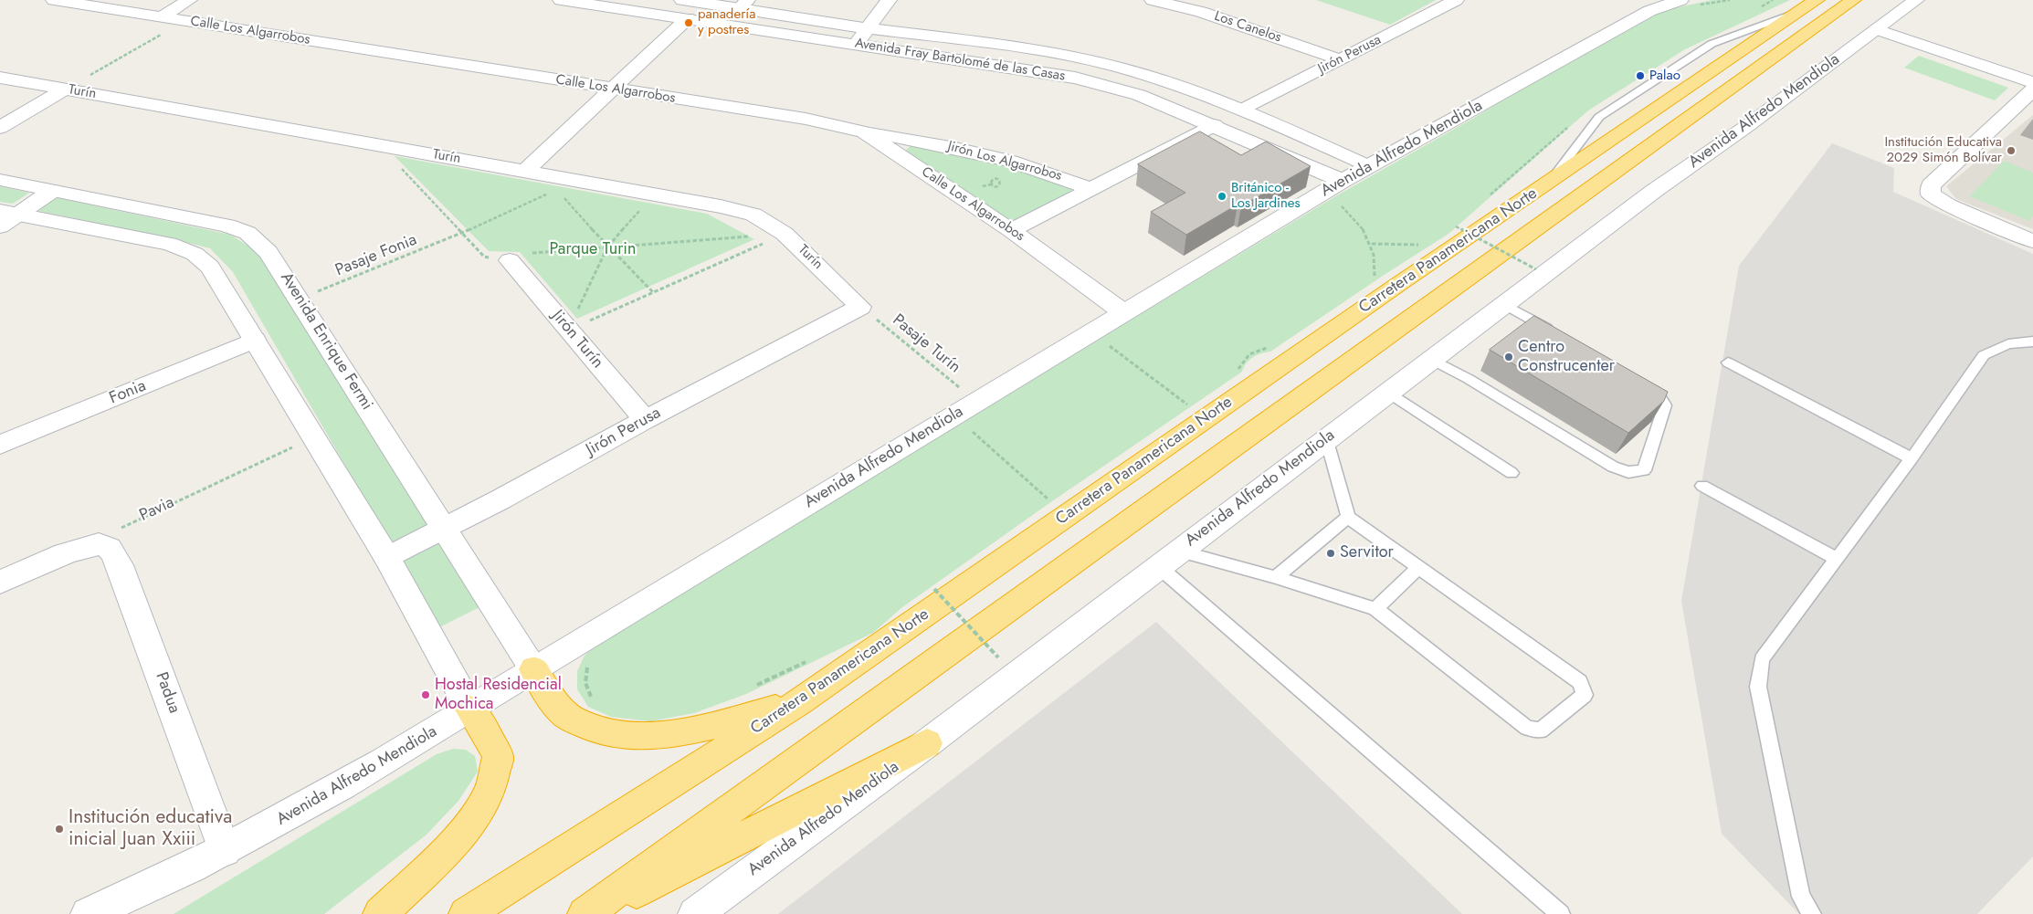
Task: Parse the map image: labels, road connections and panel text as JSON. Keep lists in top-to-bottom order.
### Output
{
  "streets": {
    "highway": ["Carretera Panamericana Norte"],
    "street": [
      "Los Canelos",
      "Calle Los Algarrobos",
      "Jirón Perusa",
      "Avenida Fray Bartolomé de las Casas",
      "Turín",
      "Avenida Alfredo Mendiola",
      "Jirón Los Algarrobos",
      "Jirón Turín",
      "Avenida Enrique Fermi",
      "Fonia",
      "Padua"
    ],
    "path": ["Pasaje Fonia", "Pasaje Turín", "Pavia"]
  },
  "crossings": [
    ["Los Canelos", "Jirón Perusa"],
    ["Calle Los Algarrobos", "Avenida Alfredo Mendiola"],
    ["Calle Los Algarrobos", "Jirón Los Algarrobos"],
    ["Jirón Perusa", "Avenida Fray Bartolomé de las Casas"],
    ["Jirón Perusa", "Turín"],
    ["Jirón Perusa", "Jirón Turín"],
    ["Jirón Perusa", "Avenida Enrique Fermi"],
    ["Jirón Perusa", "Pasaje Turín"],
    ["Avenida Fray Bartolomé de las Casas", "Avenida Alfredo Mendiola"],
    ["Turín", "Pasaje Turín"],
    ["Avenida Alfredo Mendiola", "Avenida Enrique Fermi"],
    ["Avenida Alfredo Mendiola", "Pasaje Turín"],
    ["Avenida Alfredo Mendiola", "Padua"],
    ["Pasaje Fonia", "Avenida Enrique Fermi"],
    ["Pavia", "Padua"]
  ],
  "parks": ["Parque Turin"],
  "places": [
    "panadería y postres",
    "Palao",
    "Institución Educativa 2029 Simón Bolívar",
    "Británico - Los Jardines",
    "Centro Construcenter",
    "Servitor",
    "Hostal Residencial Mochica",
    "Institución educativa inicial Juan Xxiii"
  ]
}
